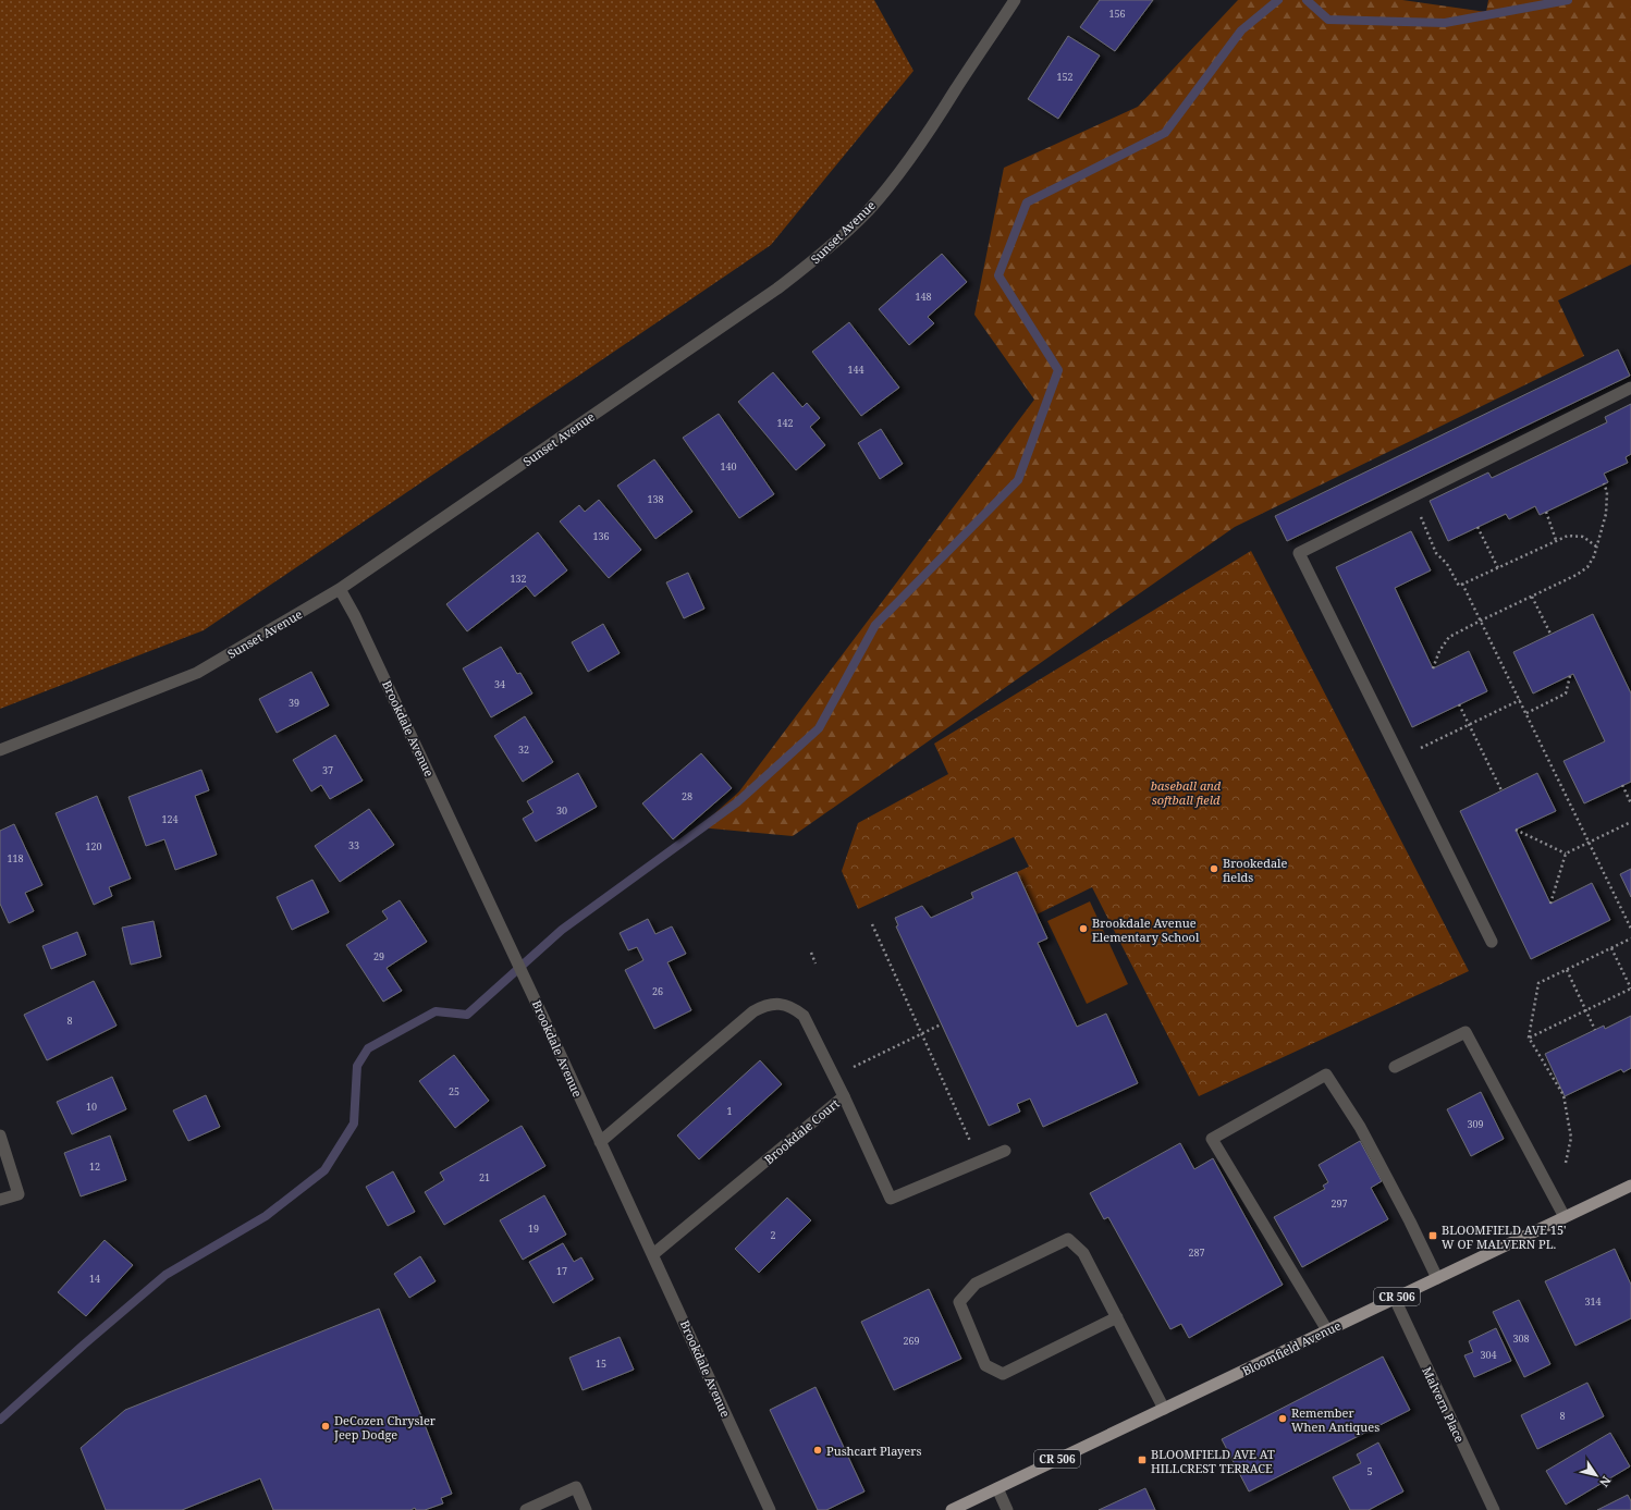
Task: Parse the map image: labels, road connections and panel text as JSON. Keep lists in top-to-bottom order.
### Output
{
  "streets": {
    "main road": ["CR 506", "Bloomfield Avenue"],
    "street": [
      "Sunset Avenue",
      "Brookdale Avenue",
      "Brookdale Court",
      "Malvern Place"
    ]
  },
  "crossings": [
    ["Sunset Avenue", "Brookdale Avenue"],
    ["Brookdale Avenue", "Brookdale Court"],
    ["Bloomfield Avenue", "Malvern Place"]
  ],
  "parks": ["baseball and softball field"],
  "places": {
    "other": [
      "Brookedale fields",
      "Brookdale Avenue Elementary School",
      "Remember When Antiques",
      "DeCozen Chrysler Jeep Dodge",
      "Pushcart Players"
    ],
    "transit": ["BLOOMFIELD AVE 15' W OF MALVERN PL.", "BLOOMFIELD AVE AT HILLCREST TERRACE"]
  },
  "house_numbers": [
    "156",
    "152",
    "148",
    "144",
    "142",
    "140",
    "138",
    "136",
    "132",
    "34",
    "39",
    "32",
    "37",
    "28",
    "30",
    "124",
    "33",
    "120",
    "118",
    "29",
    "26",
    "8",
    "25",
    "10",
    "1",
    "309",
    "12",
    "21",
    "297",
    "19",
    "2",
    "287",
    "17",
    "14",
    "314",
    "308",
    "269",
    "304",
    "15",
    "8",
    "5"
  ],
  "north": "bottom right"
}
